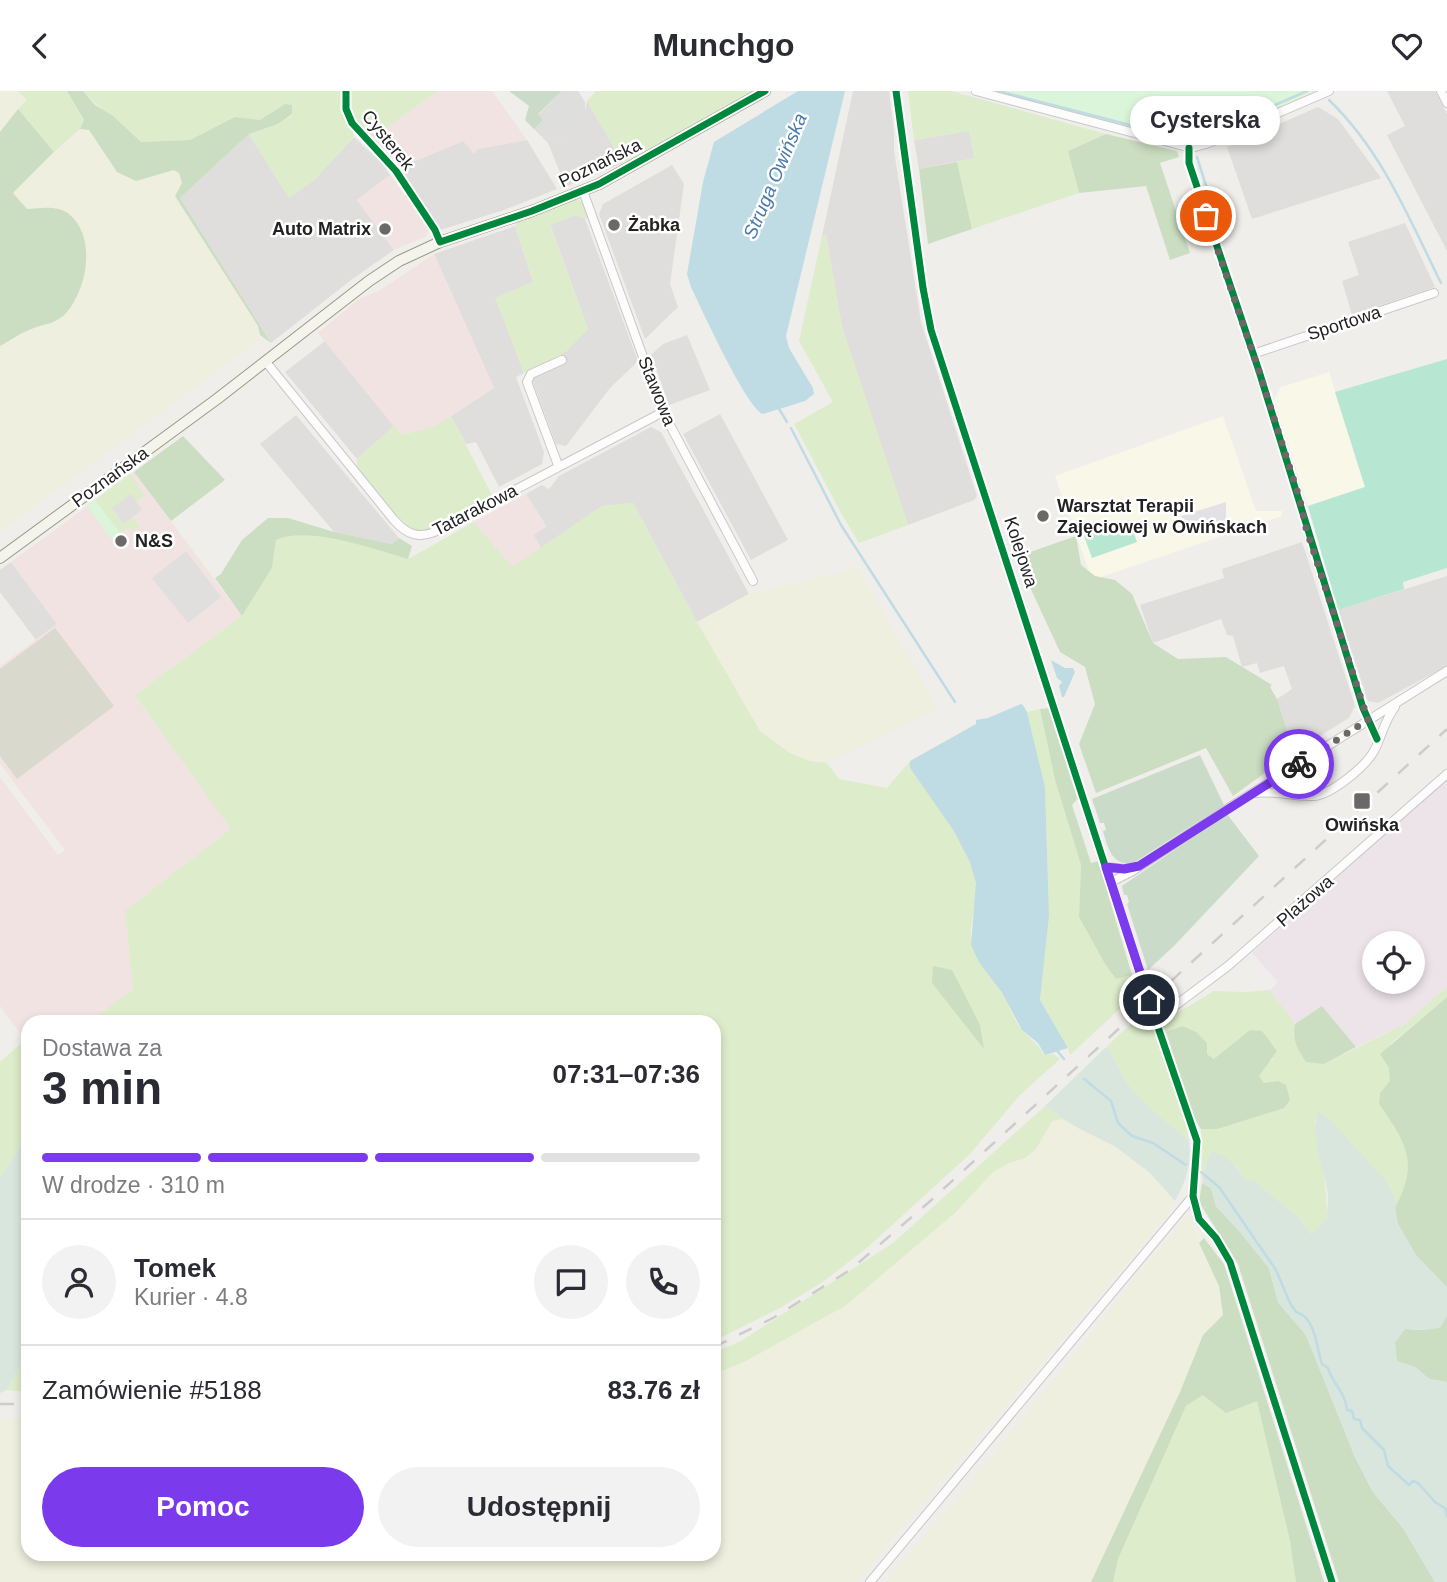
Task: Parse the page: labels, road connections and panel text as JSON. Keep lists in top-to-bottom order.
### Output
{
  "streets": {
    "main road": ["Poznańska"],
    "street": [
      "Cysterek",
      "Sportowa",
      "Stawowa",
      "Tatarakowa",
      "Kolejowa",
      "Plażowa"
    ]
  },
  "crossings": [
    ["Cysterek", "Poznańska"],
    ["Poznańska", "Stawowa"],
    ["Poznańska", "Tatarakowa"],
    ["Stawowa", "Tatarakowa"],
    ["Kolejowa", "Plażowa"]
  ],
  "water": ["Struga Owińska"],
  "places": {
    "other": [
      "Cysterska",
      "Żabka",
      "Auto Matrix",
      "Warsztat Terapii Zajęciowej w Owińskach",
      "N&S"
    ],
    "transit": ["Owińska"]
  },
  "page": {
    "header": "Munchgo",
    "bubble": "Cysterska",
    "heading": ["3 min", "Dostawa za", "07:31–07:36"],
    "panel": [
      "Tomek",
      "Kurier · 4.8",
      "Zamówienie #5188",
      "83.76 zł"
    ],
    "bar": "W drodze · 310 m",
    "buttons": ["Pomoc", "Udostępnij"]
  }
}
